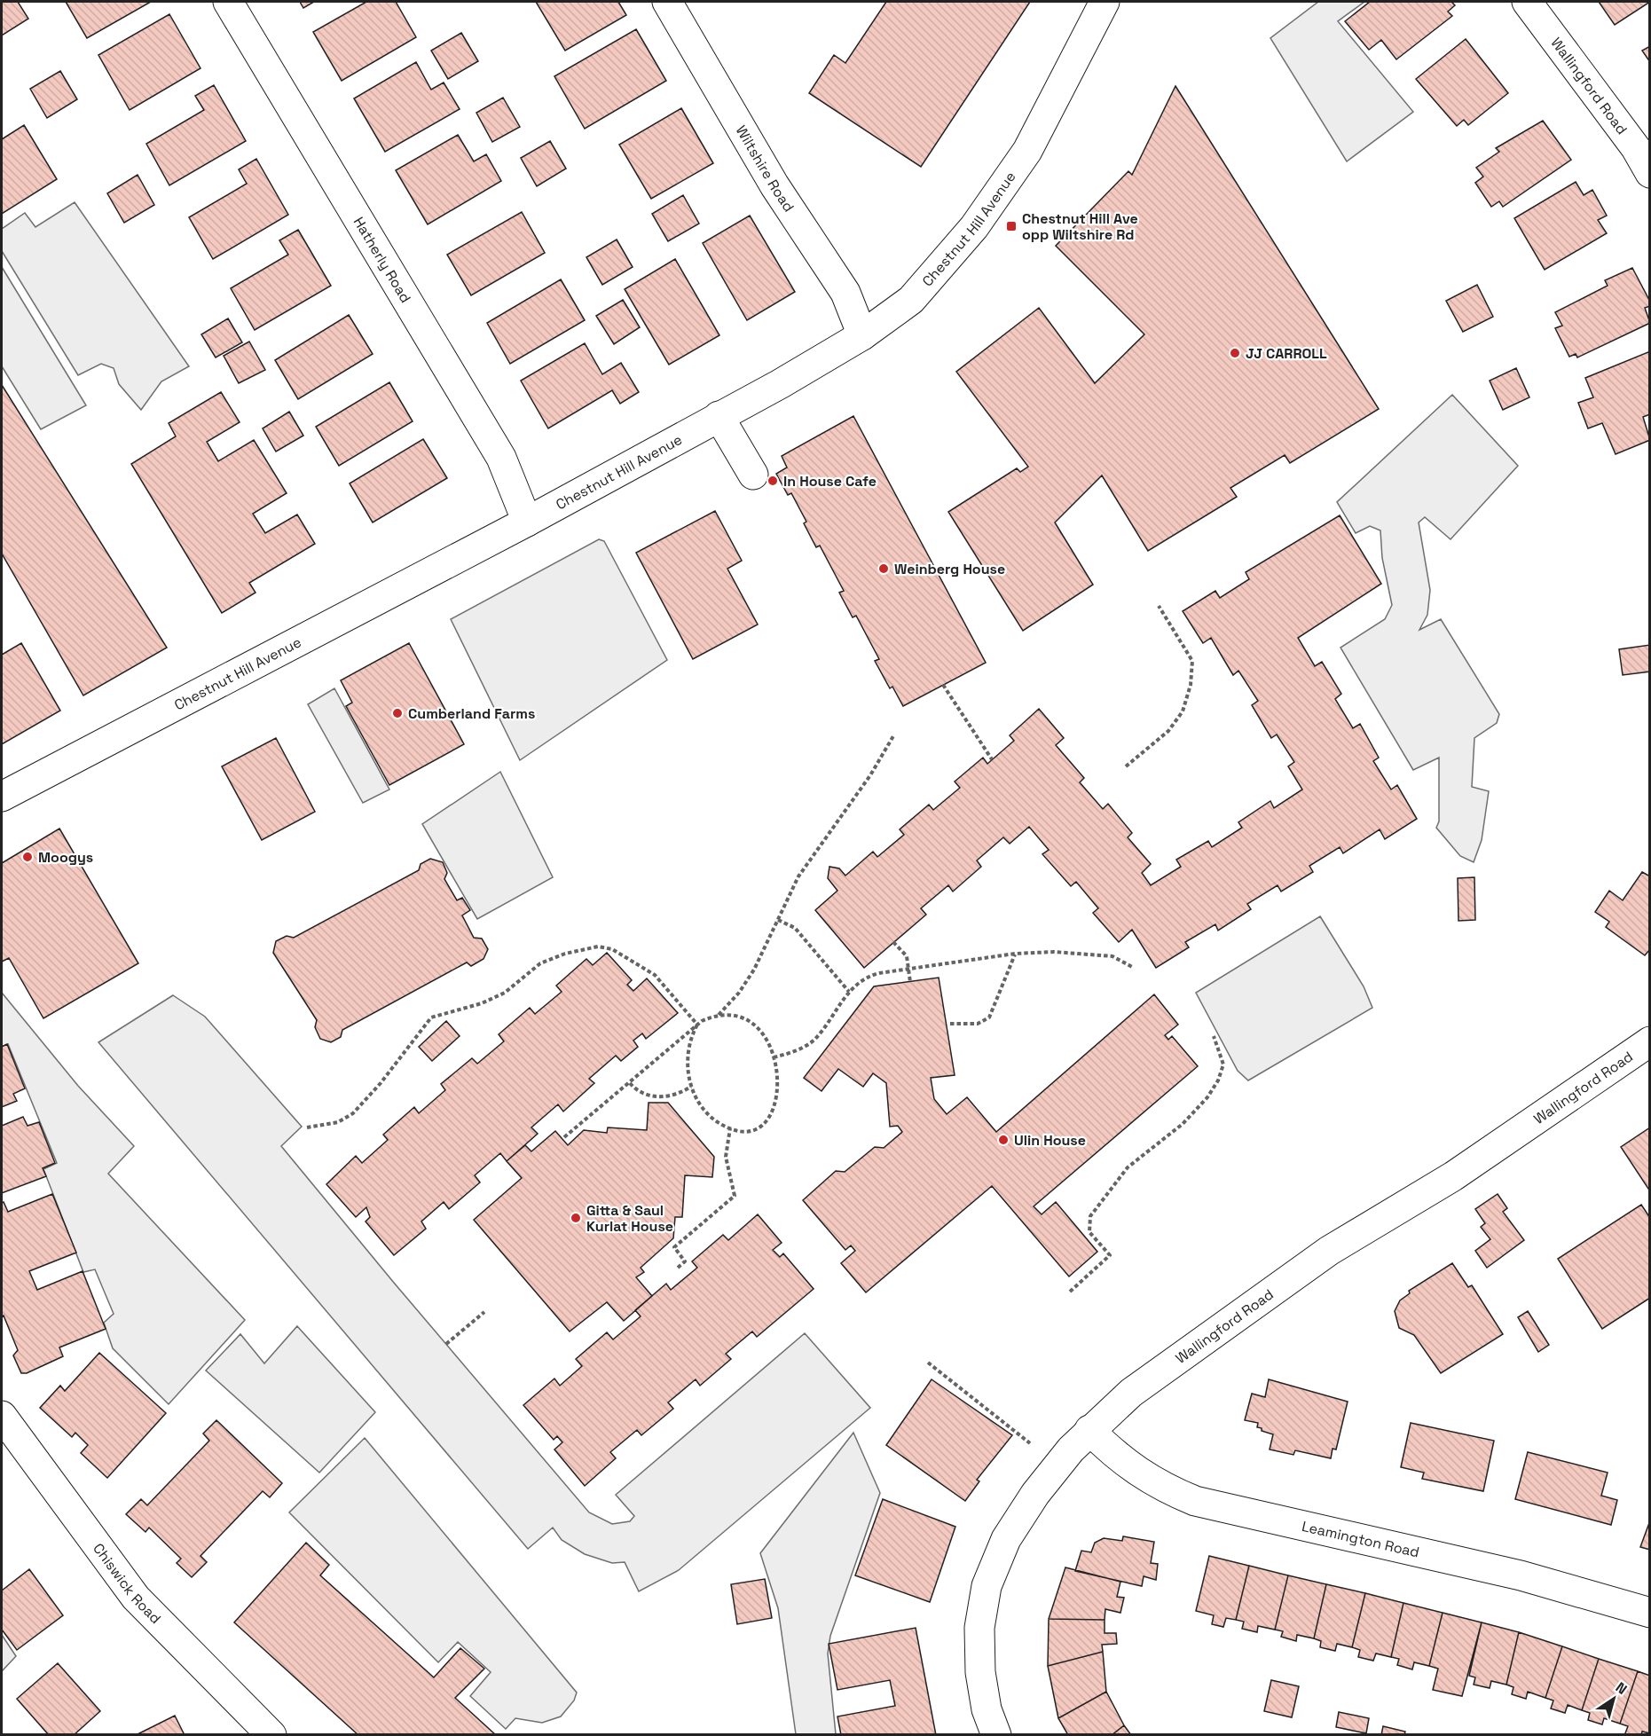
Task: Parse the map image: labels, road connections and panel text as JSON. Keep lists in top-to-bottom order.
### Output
{
  "streets": {
    "street": [
      "Wallingford Road",
      "Wiltshire Road",
      "Chestnut Hill Avenue",
      "Hatherly Road",
      "Leamington Road",
      "Chiswick Road"
    ]
  },
  "crossings": [
    ["Wallingford Road", "Leamington Road"],
    ["Wiltshire Road", "Chestnut Hill Avenue"],
    ["Chestnut Hill Avenue", "Hatherly Road"]
  ],
  "places": {
    "transit": ["Chestnut Hill Ave opp Wiltshire Rd"],
    "other": [
      "JJ CARROLL",
      "In House Cafe",
      "Weinberg House",
      "Cumberland Farms",
      "Moogys",
      "Ulin House",
      "Gitta & Saul Kurlat House"
    ]
  },
  "north": "top right"
}
